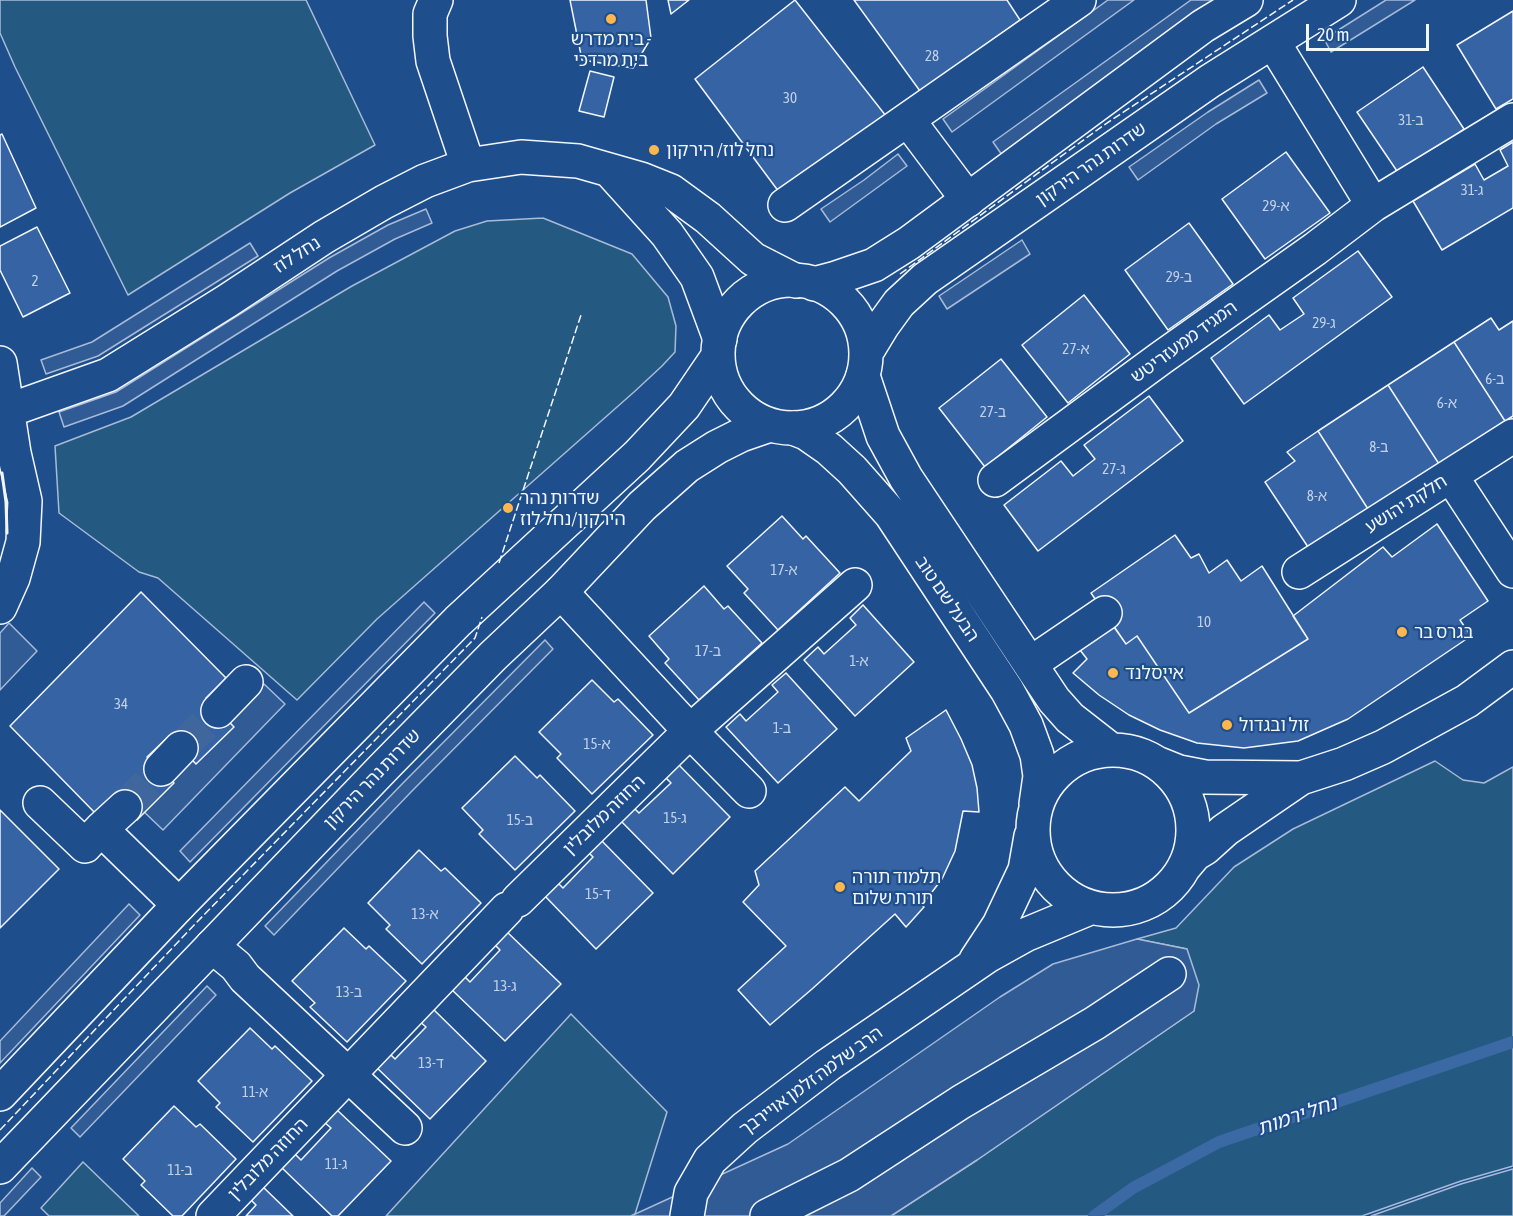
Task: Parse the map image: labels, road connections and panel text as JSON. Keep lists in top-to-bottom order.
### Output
{
  "streets": {
    "street": [
      "שדרות נהר הירקון",
      "נחל לוז",
      "המגיד ממעזריטש",
      "חלקת יהושע",
      "הבעל שם טוב",
      "החוזה מלובלין",
      "הרב שלמה זלמן אויירבך"
    ]
  },
  "crossings": [
    ["שדרות נהר הירקון", "נחל לוז"],
    ["שדרות נהר הירקון", "הבעל שם טוב"],
    ["נחל לוז", "הבעל שם טוב"],
    ["הבעל שם טוב", "הרב שלמה זלמן אויירבך"]
  ],
  "water": ["נחל ירמות"],
  "places": [
    "בית מדרש - בית מרדכי",
    "נחל לוז/ הירקון",
    "שדרות נהר הירקון/נחל לוז",
    "בגרס בר",
    "אייסלנד",
    "זול ובגדול",
    "תלמוד תורה תורת שלום"
  ],
  "house_numbers": [
    "28",
    "30",
    "31-ב",
    "31-ג",
    "29-א",
    "29-ב",
    "2",
    "29-ג",
    "27-א",
    "6-ב",
    "6-א",
    "27-ב",
    "8-ב",
    "27-ג",
    "8-א",
    "17-א",
    "10",
    "17-ב",
    "1-א",
    "34",
    "1-ב",
    "15-א",
    "15-ג",
    "15-ב",
    "15-ד",
    "13-א",
    "13-ג",
    "13-ב",
    "13-ד",
    "11-א",
    "11-ג",
    "11-ב"
  ],
  "scale_bar": "20 m"
}
